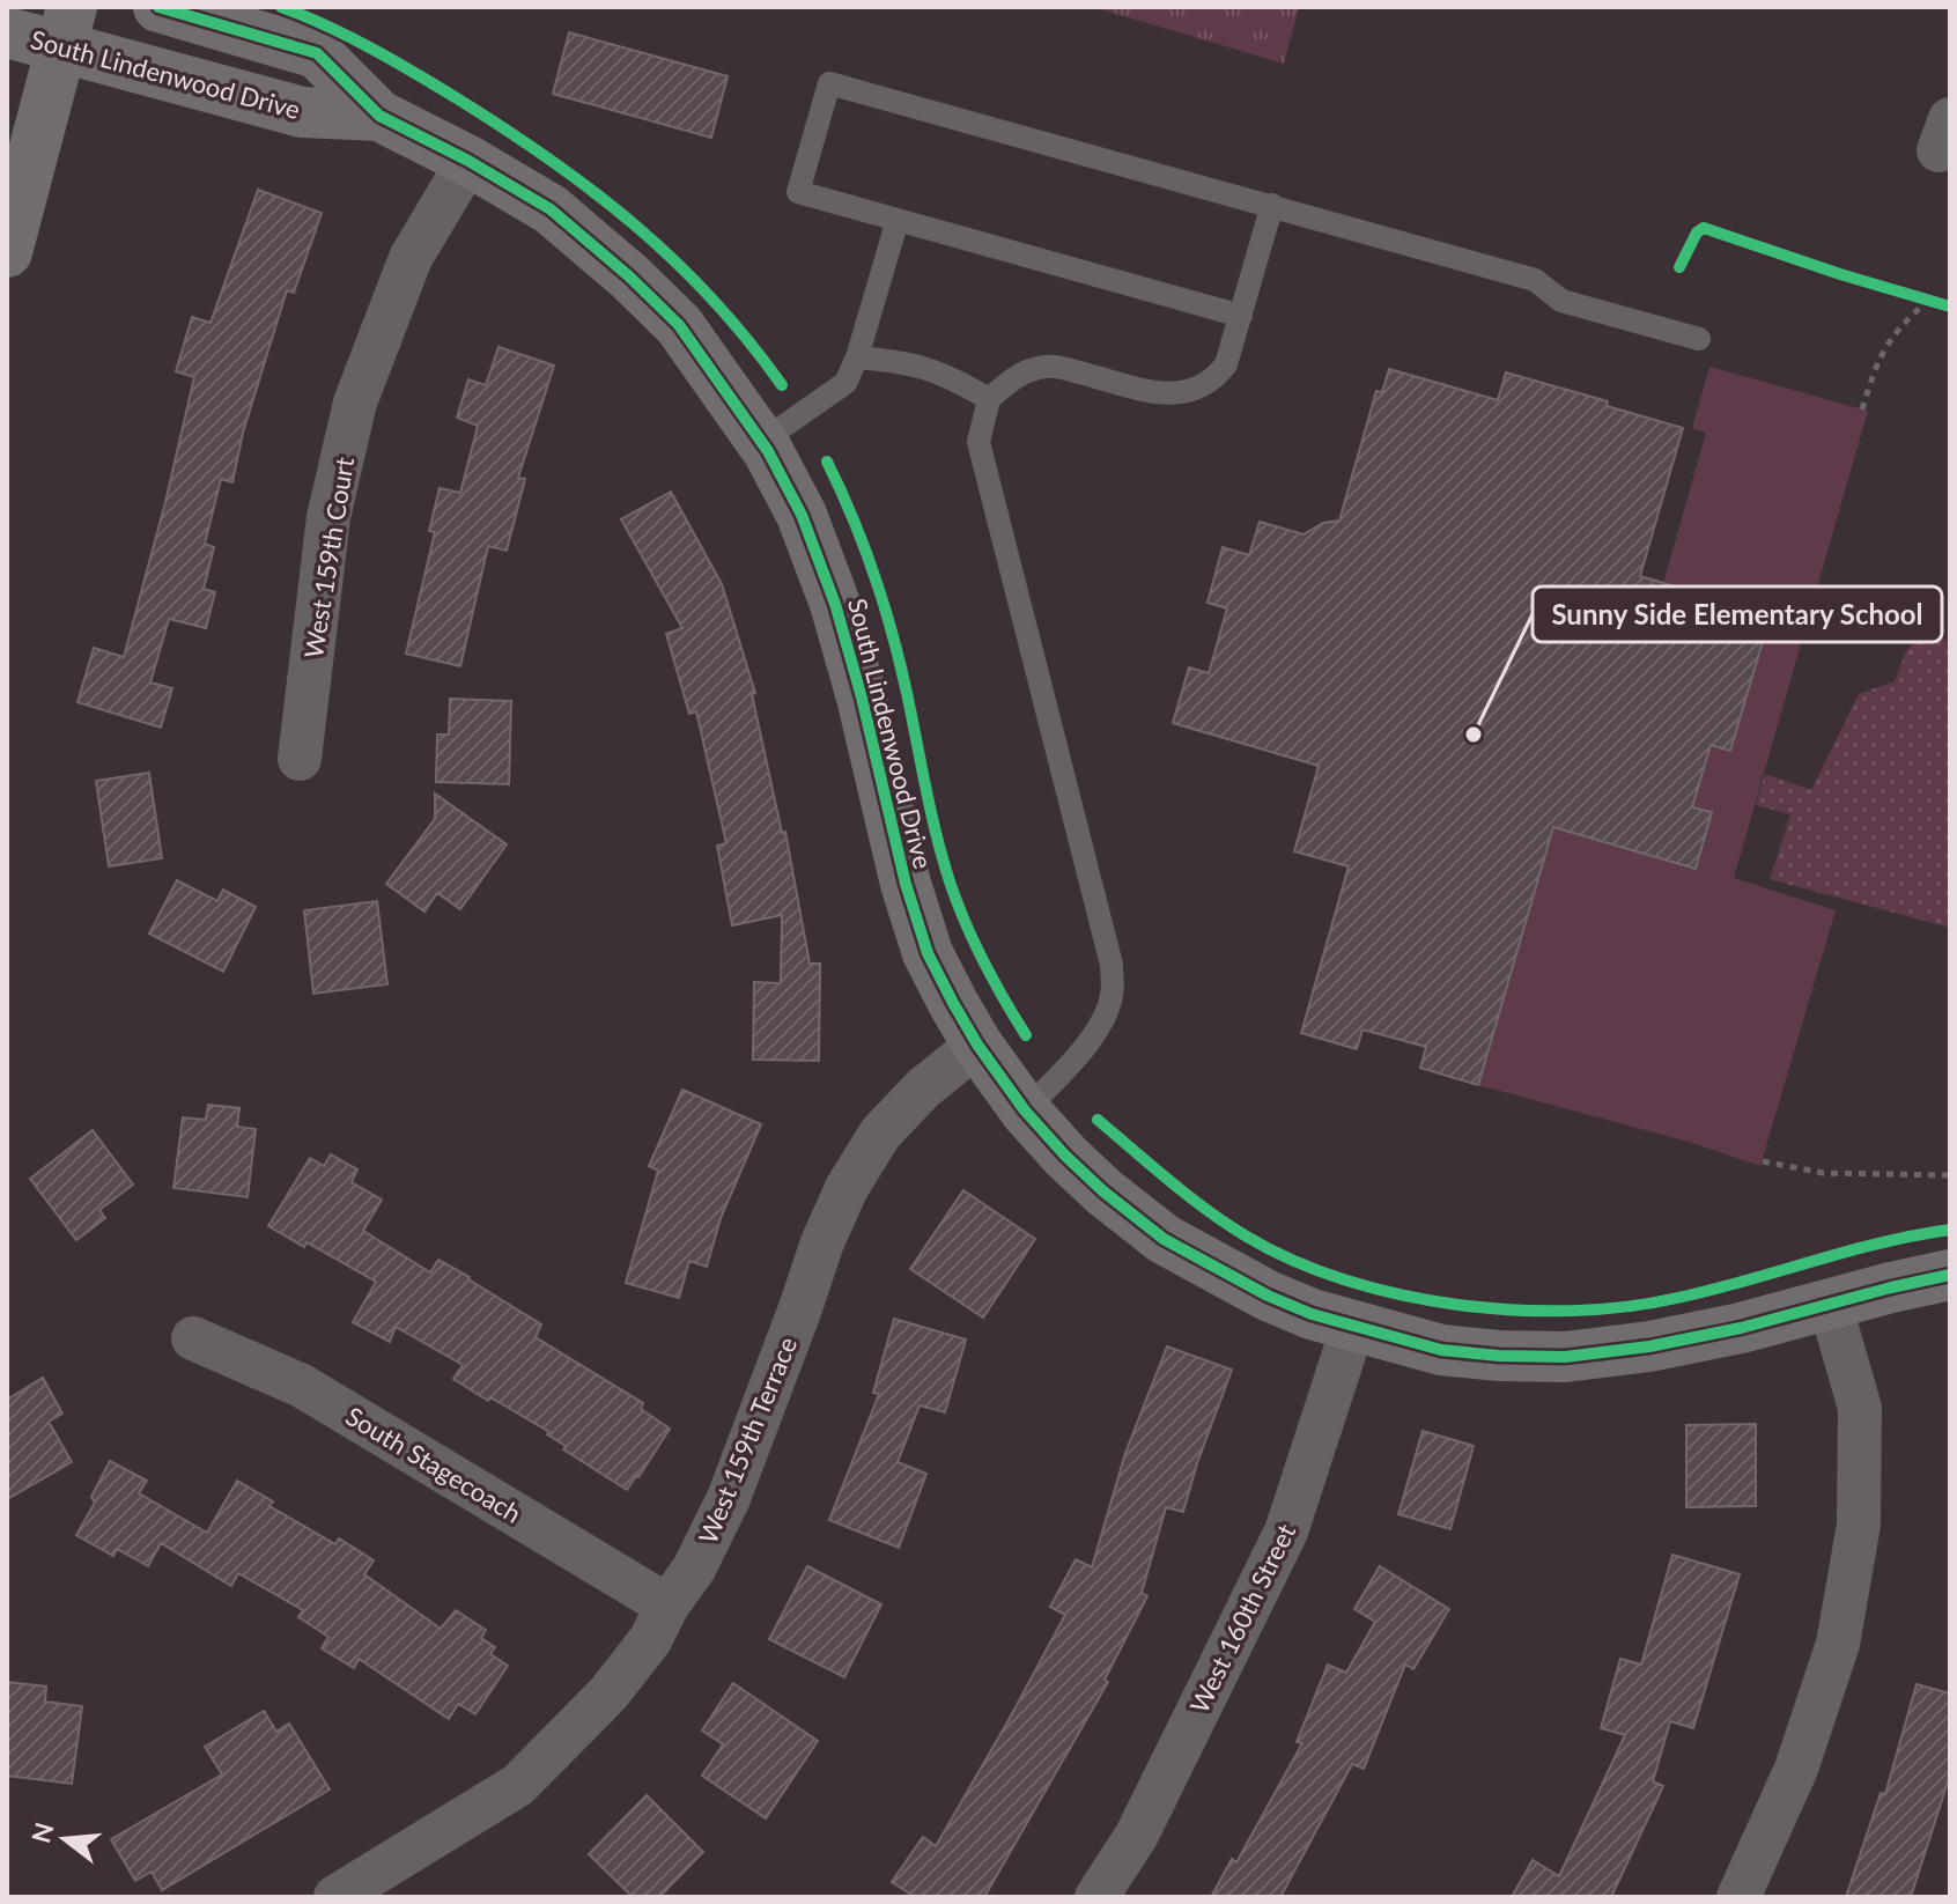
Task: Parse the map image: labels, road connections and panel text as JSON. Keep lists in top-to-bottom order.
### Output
{
  "streets": {
    "street": [
      "South Lindenwood Drive",
      "West 159th Court",
      "West 159th Terrace",
      "South Stagecoach",
      "West 160th Street"
    ]
  },
  "crossings": [
    ["South Lindenwood Drive", "West 159th Court"],
    ["South Lindenwood Drive", "West 159th Terrace"],
    ["South Lindenwood Drive", "West 160th Street"],
    ["West 159th Terrace", "South Stagecoach"]
  ],
  "places": ["Sunny Side Elementary School"],
  "north": "left"
}
